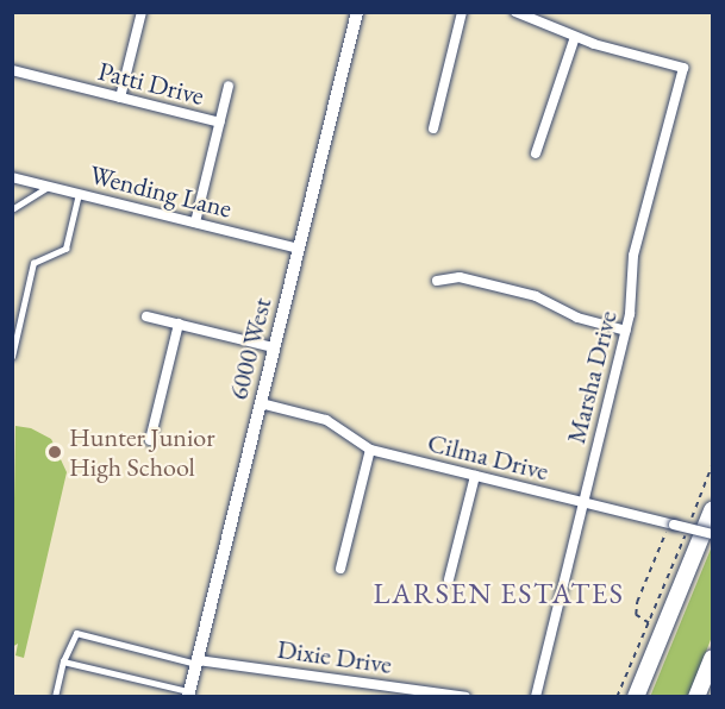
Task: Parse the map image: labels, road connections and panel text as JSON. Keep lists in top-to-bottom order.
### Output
{
  "streets": {
    "street": [
      "Patti Drive",
      "Wending Lane",
      "6000 West",
      "Marsha Drive",
      "Cilma Drive",
      "Dixie Drive"
    ]
  },
  "crossings": [
    ["Patti Drive", "Wending Lane"],
    ["Wending Lane", "6000 West"],
    ["6000 West", "Cilma Drive"],
    ["6000 West", "Dixie Drive"],
    ["Marsha Drive", "Cilma Drive"]
  ],
  "districts": ["LARSEN ESTATES"],
  "places": ["Hunter Junior High School"]
}
